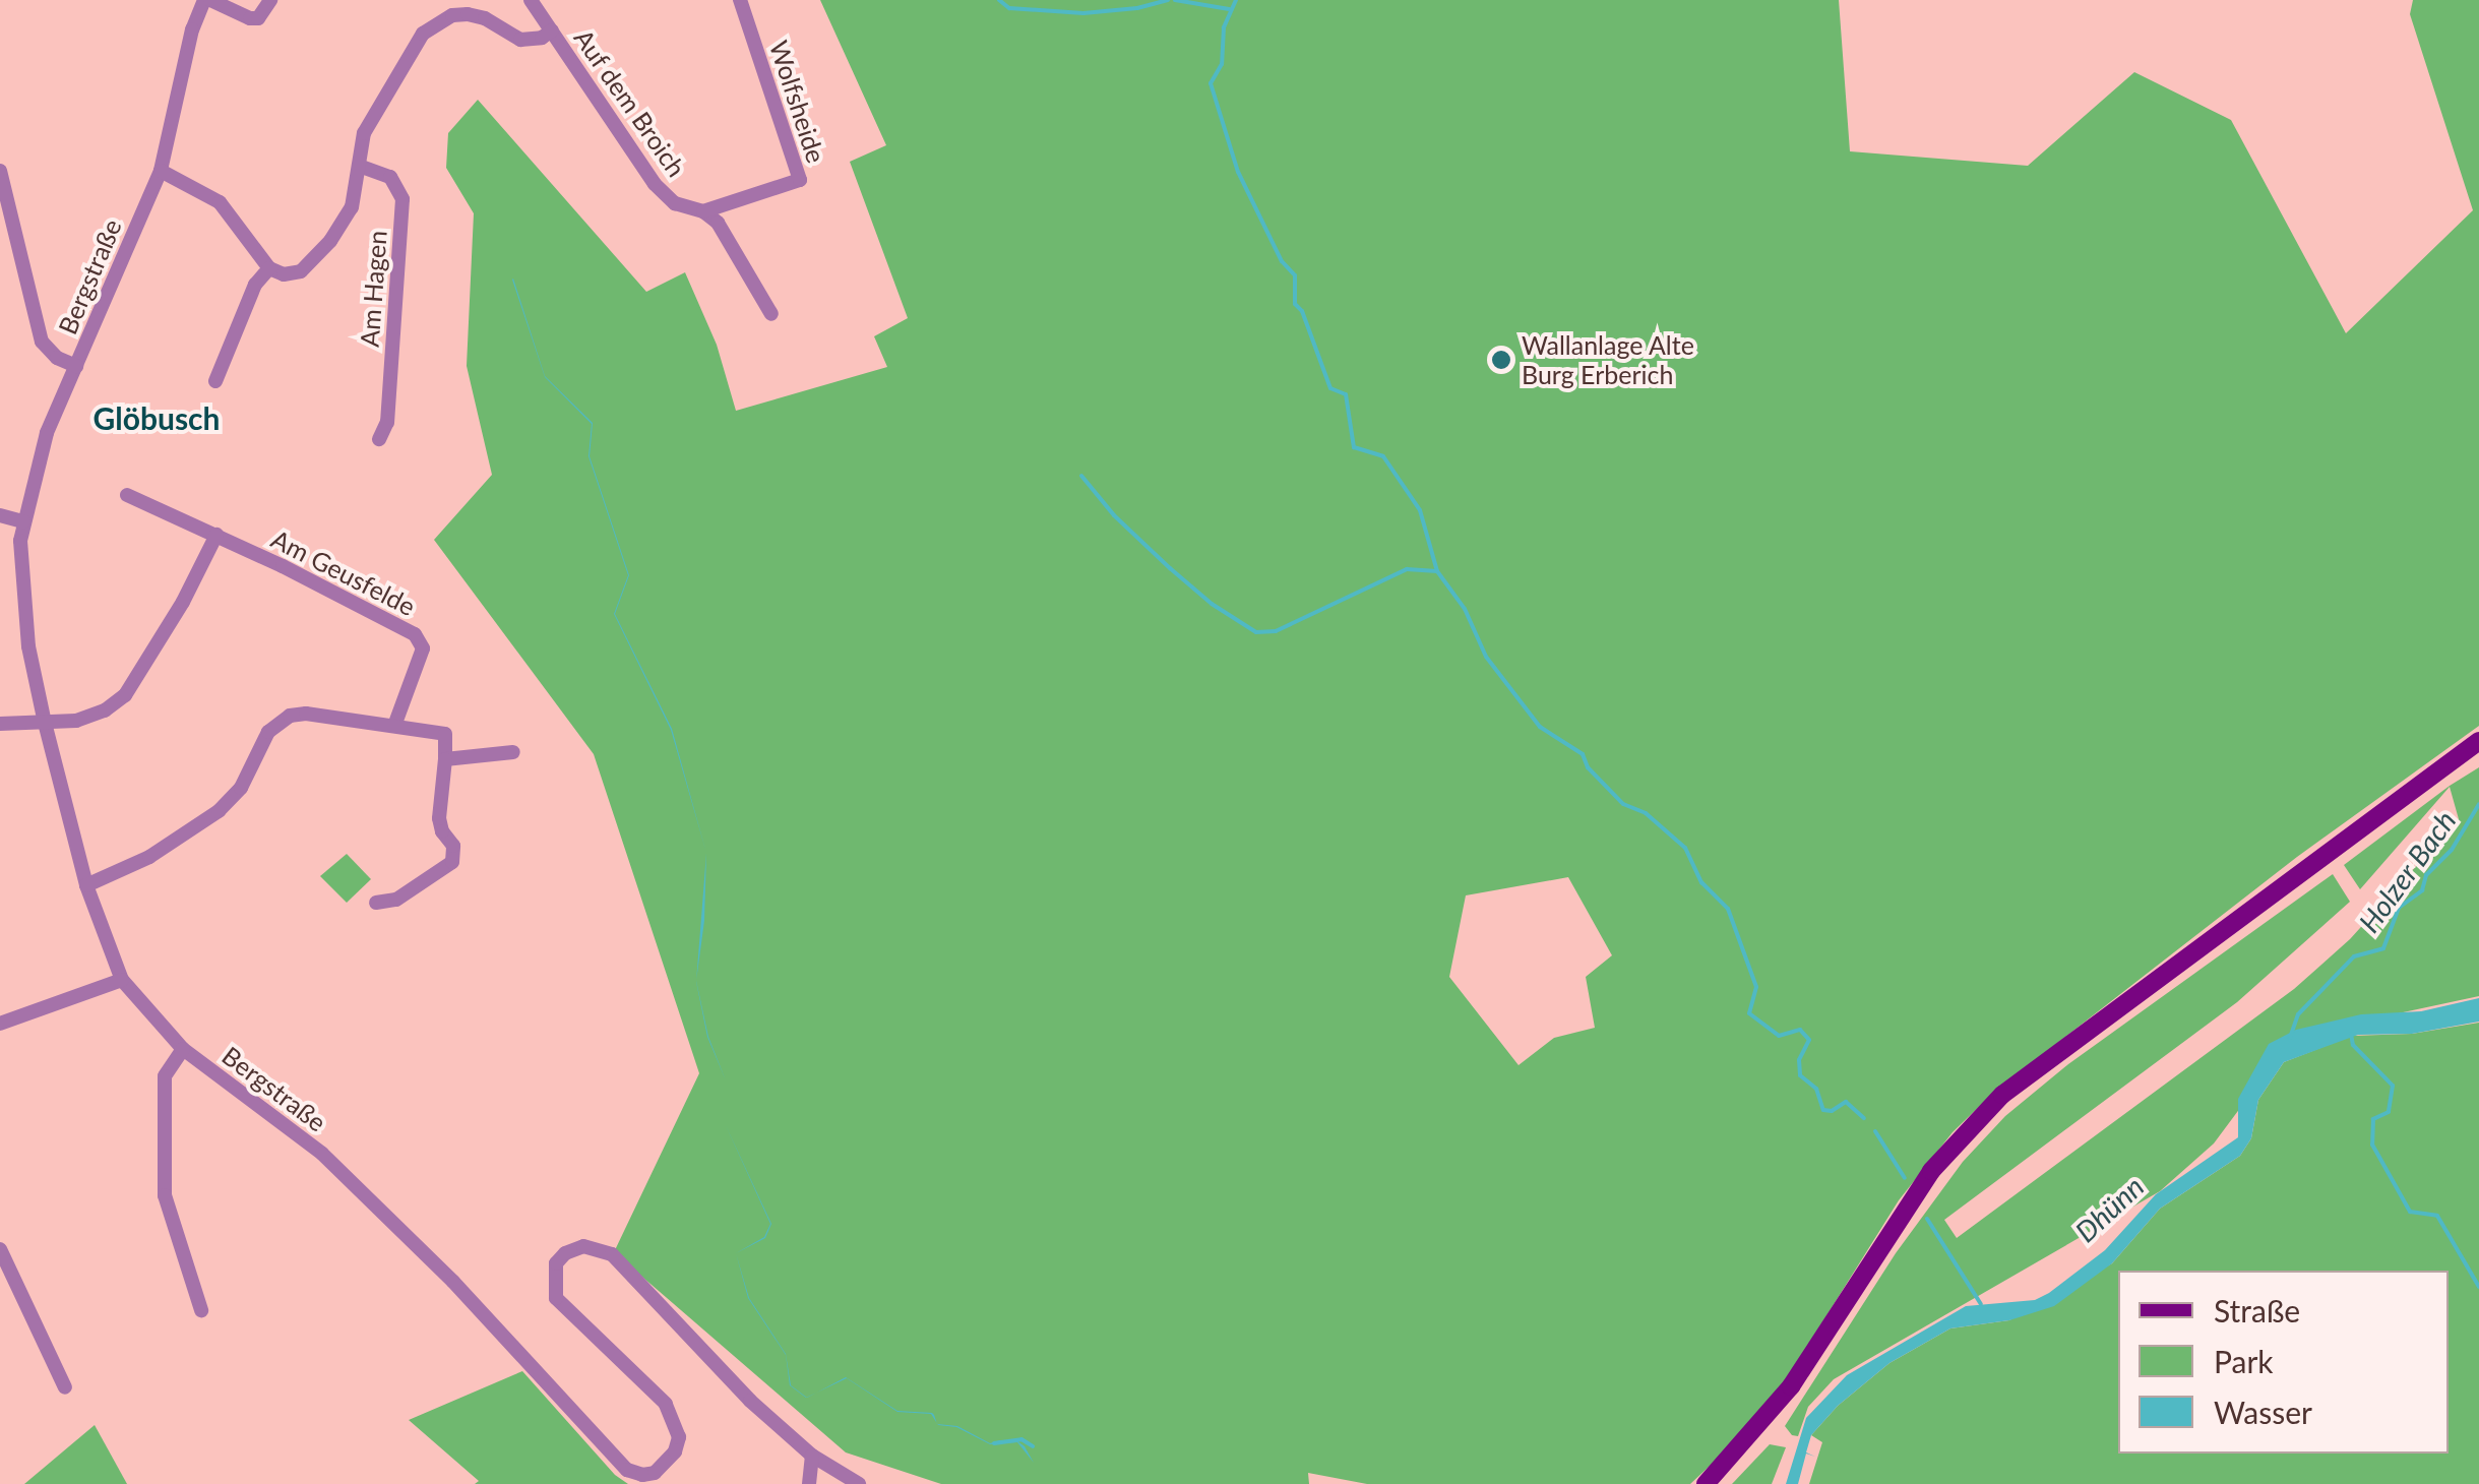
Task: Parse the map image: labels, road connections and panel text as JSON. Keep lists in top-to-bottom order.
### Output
{
  "streets": {
    "street": [
      "Wolfsheide",
      "Auf dem Broich",
      "Bergstraße",
      "Am Hagen",
      "Am Geusfelde"
    ]
  },
  "crossings": [
    ["Wolfsheide", "Auf dem Broich"]
  ],
  "districts": ["Glöbusch"],
  "water": ["Holzer Bach", "Dhünn"],
  "places": ["Wallanlage Alte Burg Erberich"],
  "legend": ["Straße", "Park", "Wasser"]
}
